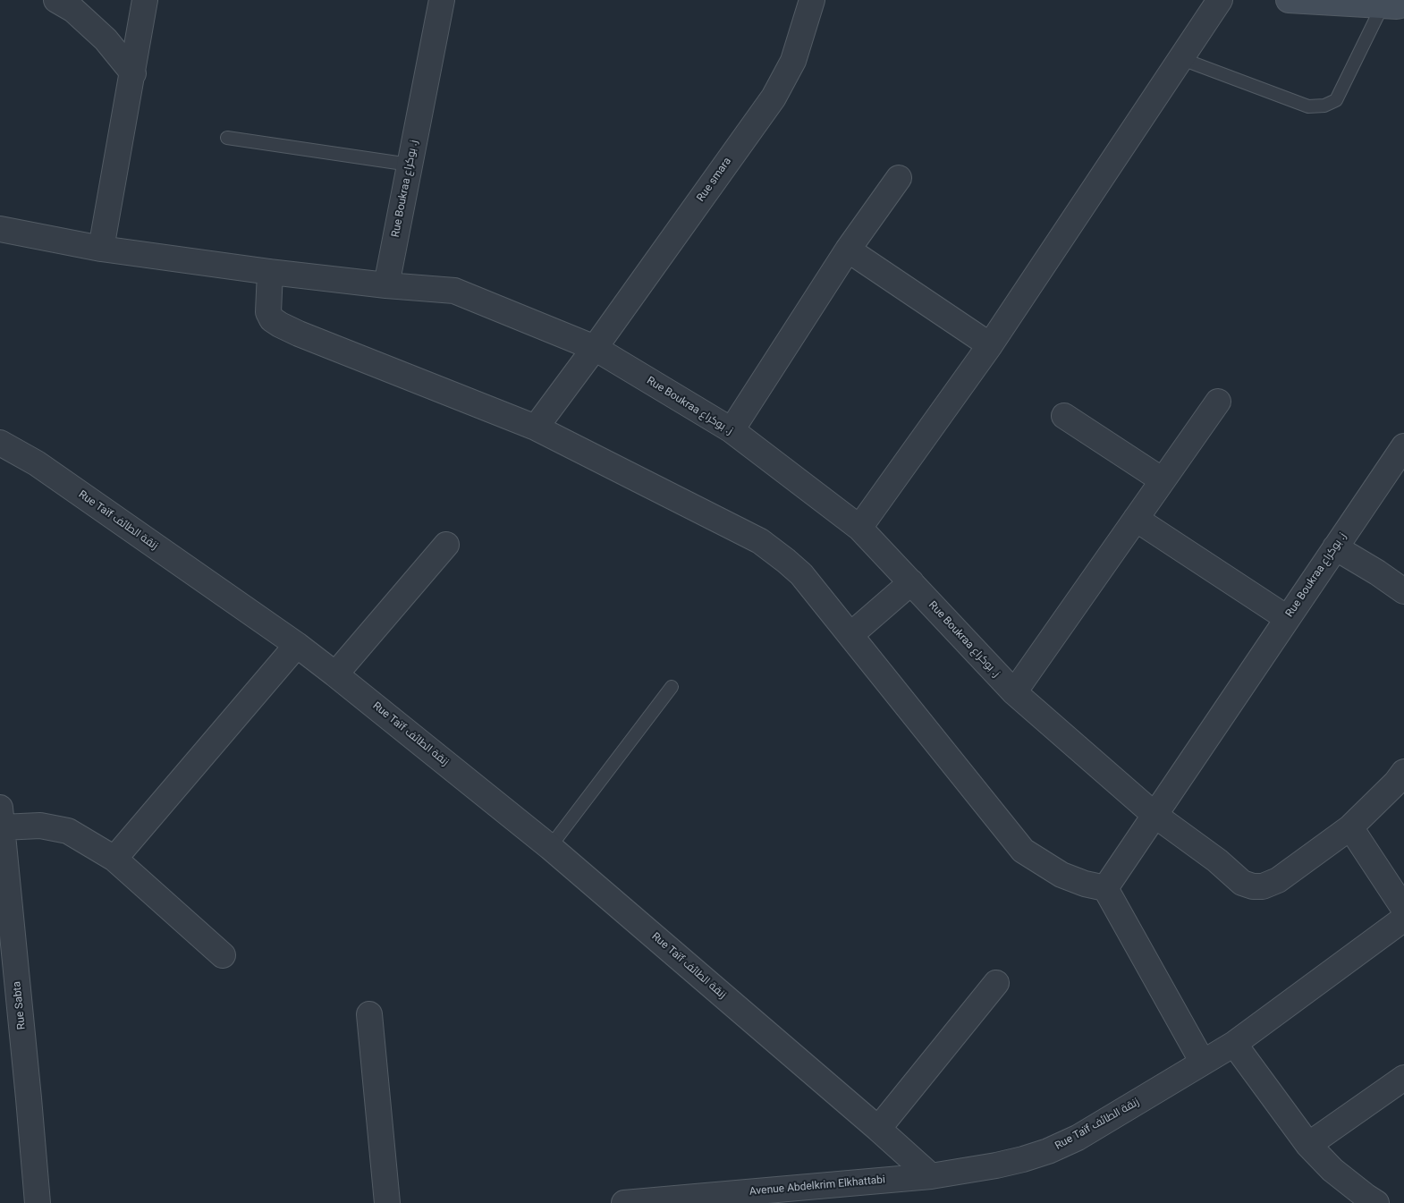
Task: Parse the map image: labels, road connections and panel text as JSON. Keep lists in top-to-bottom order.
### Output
{
  "streets": {
    "street": [
      "Rue smara",
      "Rue Boukraa ز. بوكراع",
      "Rue Taïf زنقة الطائف",
      "Rue Sabta",
      "Avenue Abdelkrim Elkhattabi"
    ]
  },
  "crossings": [
    ["Rue smara", "Rue Boukraa ز. بوكراع"],
    ["Rue Taïf زنقة الطائف", "Avenue Abdelkrim Elkhattabi"]
  ]
}
